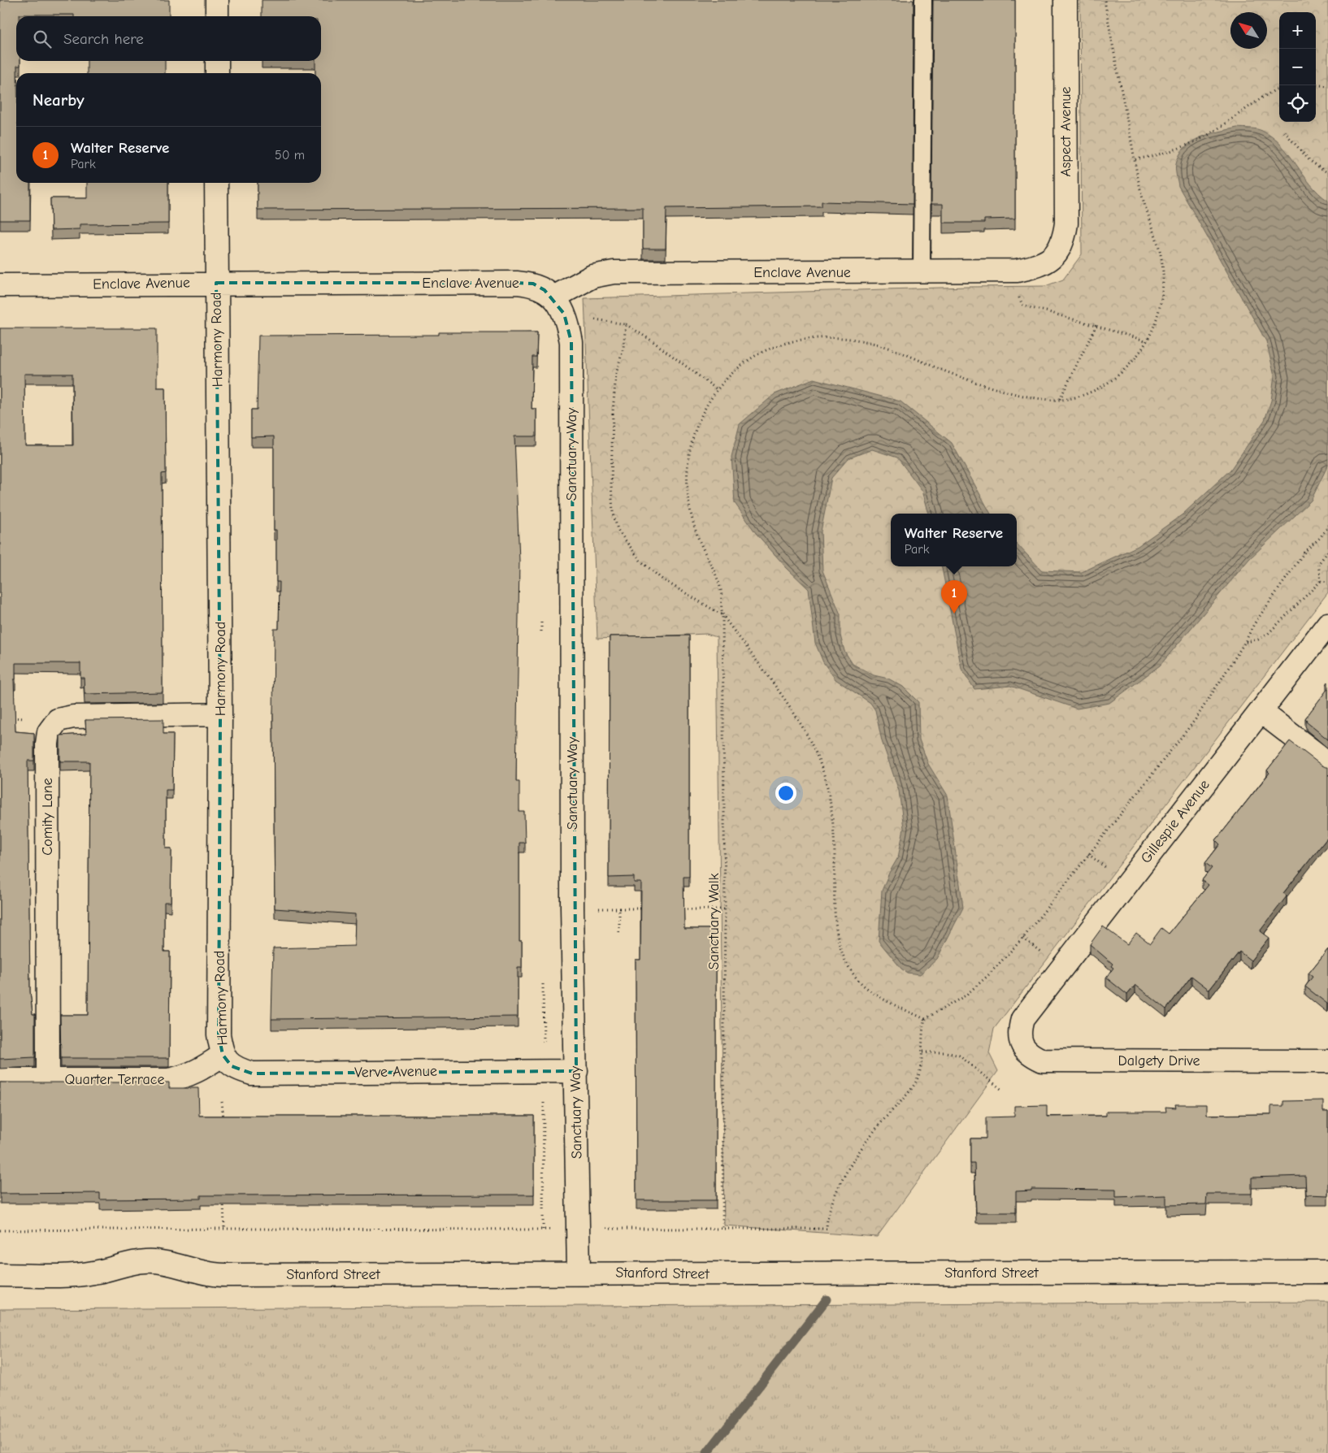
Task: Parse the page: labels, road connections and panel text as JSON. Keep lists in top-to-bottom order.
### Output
{
  "streets": {
    "street": [
      "Aspect Avenue",
      "Enclave Avenue",
      "Harmony Road",
      "Sanctuary Way",
      "Comity Lane",
      "Gillespie Avenue",
      "Dalgety Drive",
      "Verve Avenue",
      "Quarter Terrace",
      "Stanford Street"
    ],
    "path": ["Sanctuary Walk"]
  },
  "crossings": [
    ["Aspect Avenue", "Enclave Avenue"],
    ["Enclave Avenue", "Harmony Road"],
    ["Enclave Avenue", "Sanctuary Way"],
    ["Harmony Road", "Comity Lane"],
    ["Harmony Road", "Verve Avenue"],
    ["Harmony Road", "Quarter Terrace"],
    ["Sanctuary Way", "Verve Avenue"],
    ["Sanctuary Way", "Stanford Street"],
    ["Comity Lane", "Quarter Terrace"],
    ["Gillespie Avenue", "Dalgety Drive"],
    ["Verve Avenue", "Quarter Terrace"]
  ],
  "north": "top left",
  "page": {
    "map_buttons": ["+", "−"],
    "search": "Search here",
    "heading": "Nearby",
    "list": [
      {
        "mark": "1",
        "name": "Walter Reserve",
        "note": "Park",
        "value": "50 m"
      }
    ],
    "popup": ["Walter Reserve", "Park"],
    "pins": "1"
  }
}
